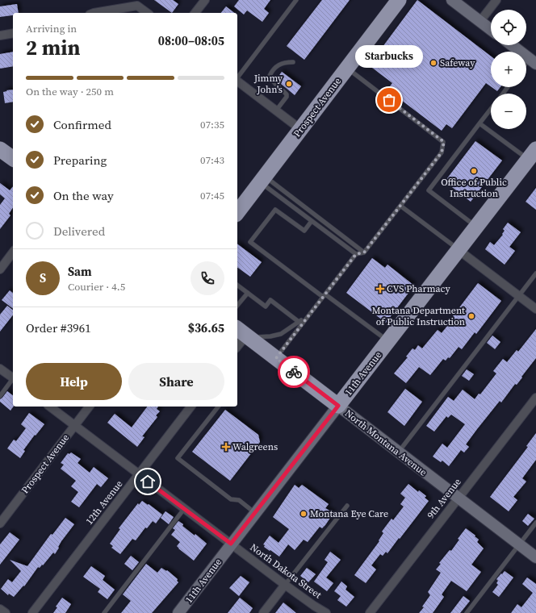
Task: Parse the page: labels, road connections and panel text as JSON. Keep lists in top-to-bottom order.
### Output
{
  "streets": {
    "highway": ["Prospect Avenue", "11th Avenue", "North Montana Avenue"],
    "street": ["9th Avenue", "12th Avenue", "North Dakota Street"]
  },
  "crossings": [
    ["Prospect Avenue", "North Dakota Street"],
    ["11th Avenue", "North Montana Avenue"],
    ["11th Avenue", "North Dakota Street"],
    ["North Montana Avenue", "9th Avenue"],
    ["12th Avenue", "North Dakota Street"]
  ],
  "places": {
    "other": [
      "Safeway",
      "Jimmy John's",
      "Starbucks",
      "Office of Public Instruction",
      "Montana Department of Public Instruction",
      "Montana Eye Care"
    ],
    "health": ["CVS Pharmacy", "Walgreens"]
  },
  "page": {
    "map_buttons": ["+", "−"],
    "heading": ["2 min", "Arriving in", "08:00–08:05"],
    "panel": [
      "Sam",
      "Courier · 4.5",
      "Order #3961",
      "$36.65"
    ],
    "bubble": "Starbucks",
    "bar": "On the way · 250 m",
    "list": [
      ["Confirmed", "07:35"],
      ["Preparing", "07:43"],
      ["On the way", "07:45"],
      "Delivered"
    ],
    "round": "S",
    "buttons": ["Help", "Share"]
  }
}
